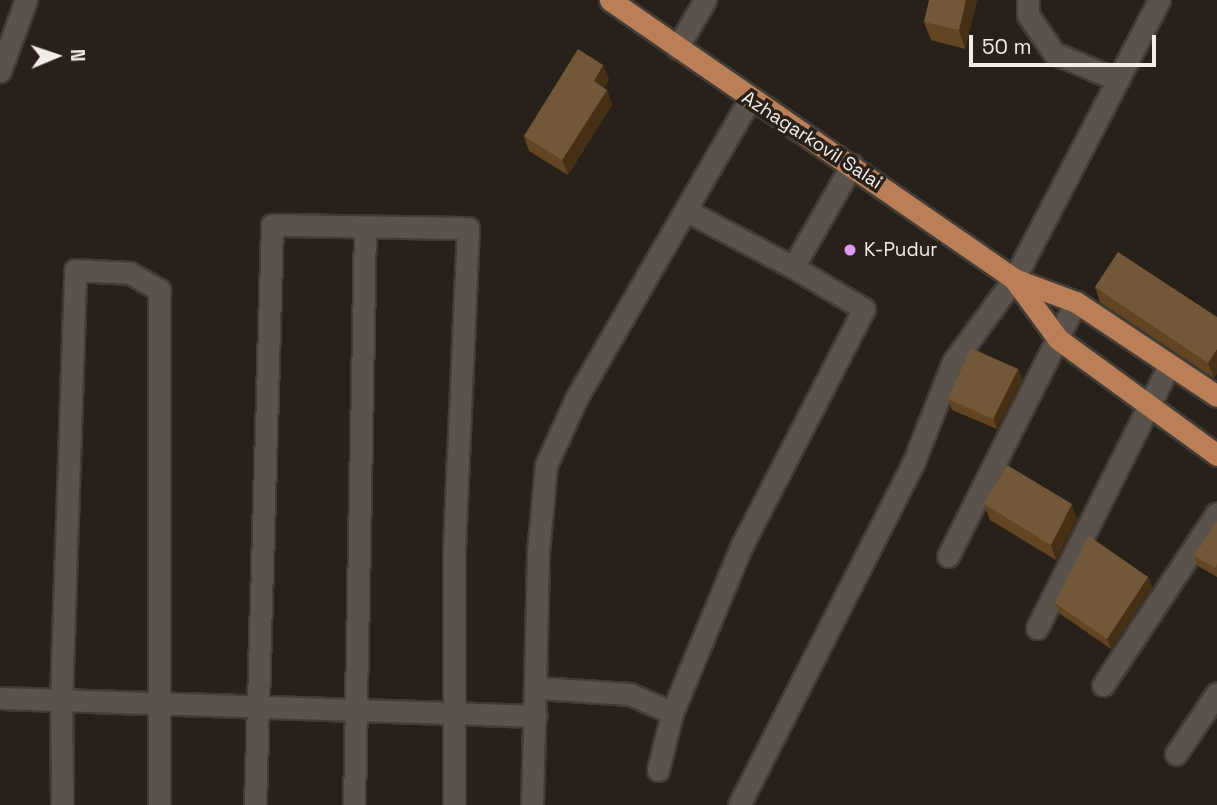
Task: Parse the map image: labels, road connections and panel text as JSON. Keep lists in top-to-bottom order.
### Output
{
  "streets": {
    "main road": ["Azhagarkovil Salai"]
  },
  "places": ["K-Pudur"],
  "scale_bar": "50 m",
  "north": "right"
}
